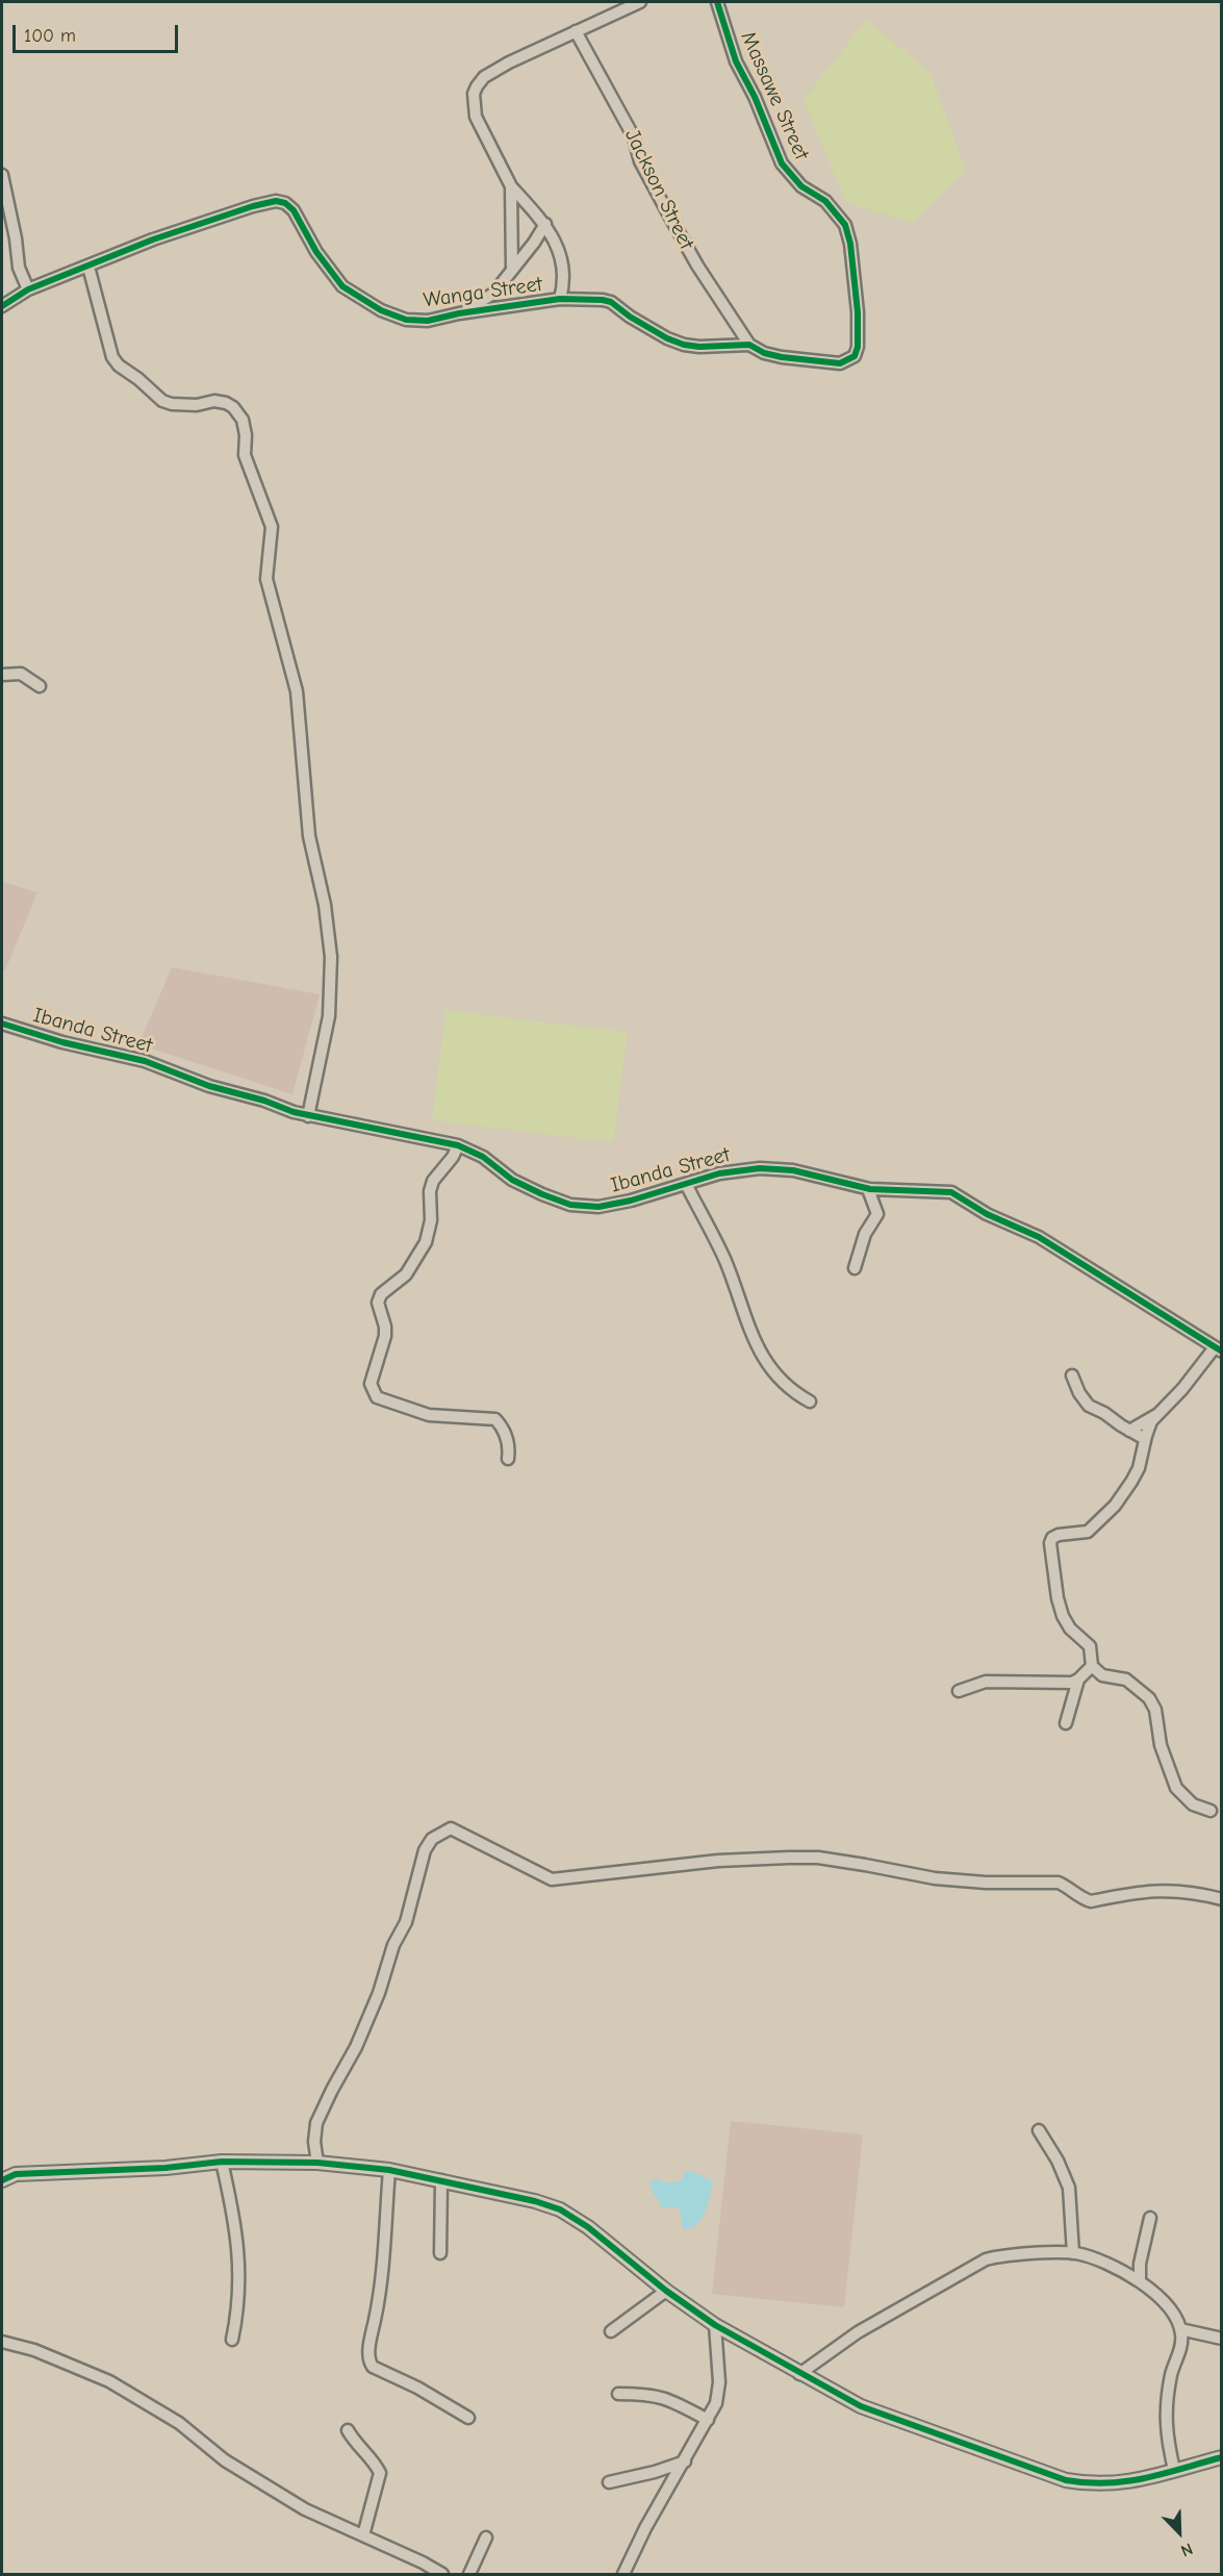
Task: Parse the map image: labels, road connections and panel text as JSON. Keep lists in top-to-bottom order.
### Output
{
  "streets": {
    "street": [
      "Massawe Street",
      "Jackson Street",
      "Wanga Street",
      "Ibanda Street"
    ]
  },
  "crossings": [
    ["Massawe Street", "Wanga Street"],
    ["Jackson Street", "Wanga Street"]
  ],
  "scale_bar": "100 m",
  "north": "bottom right"
}
